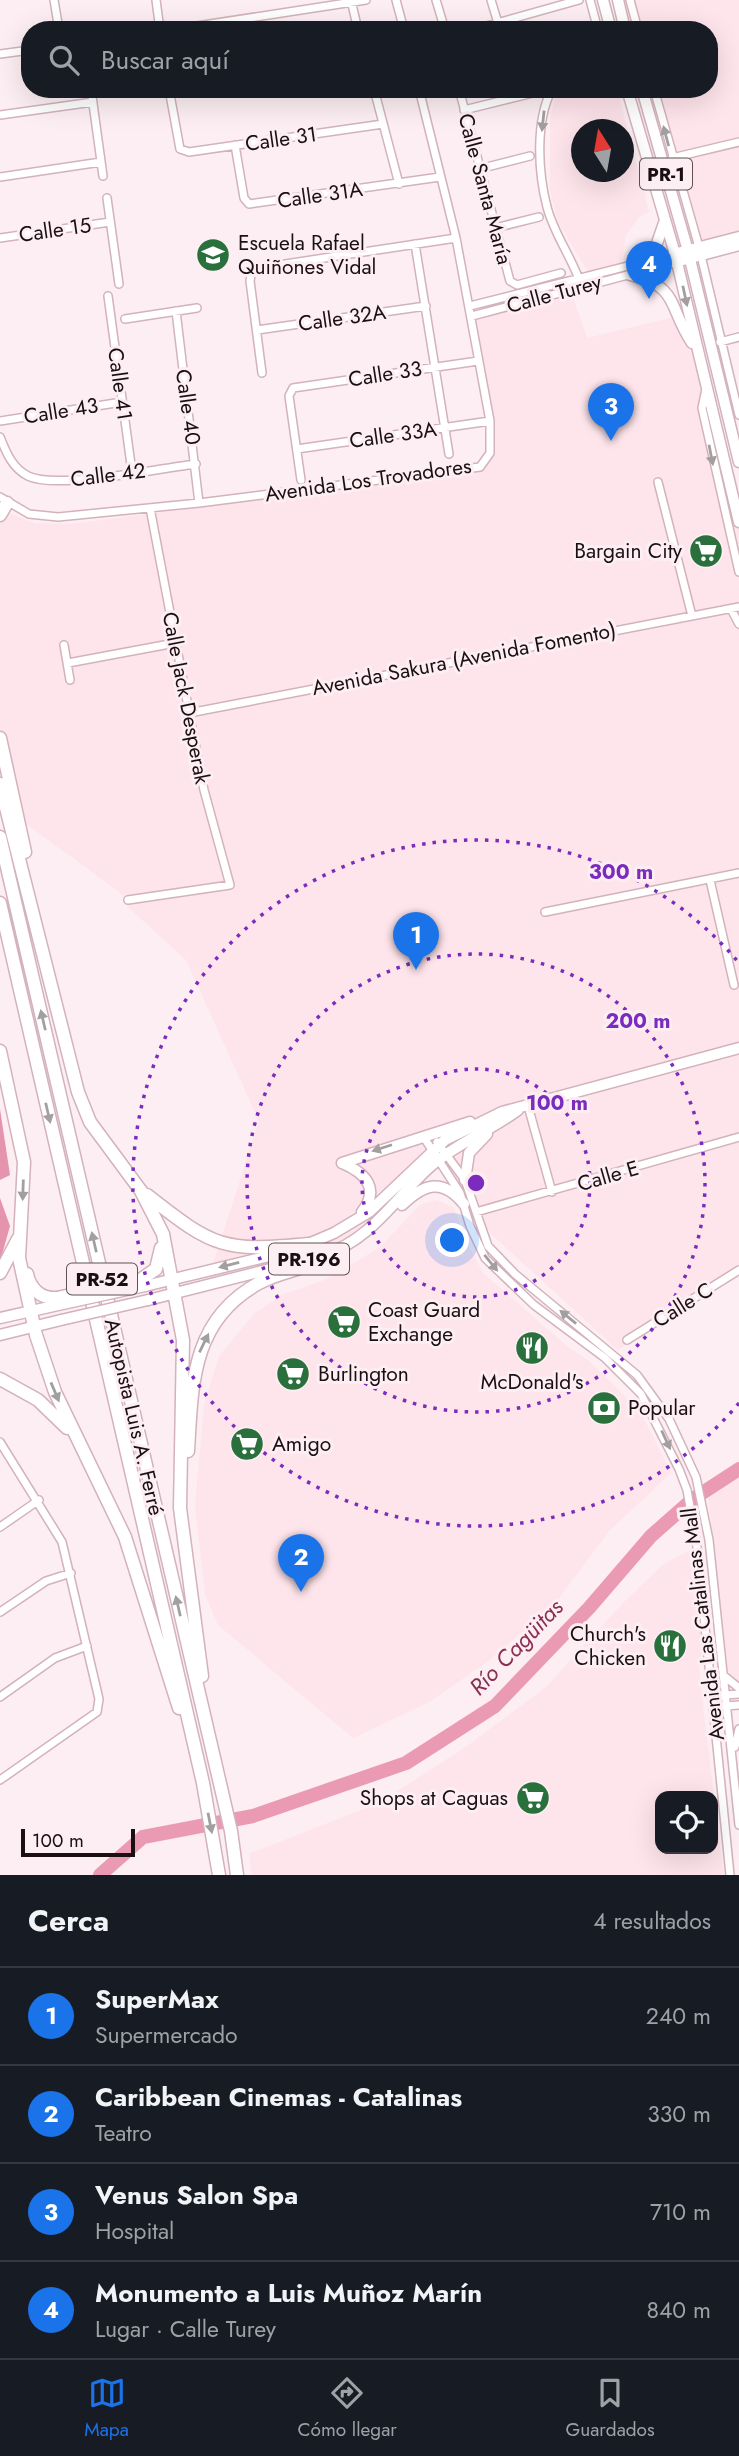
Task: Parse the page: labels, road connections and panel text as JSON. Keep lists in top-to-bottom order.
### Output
{
  "streets": {
    "highway": ["PR-52", "Autopista Luis A. Ferré"],
    "main road": ["PR-1", "PR-196"],
    "street": [
      "Calle 31",
      "Calle Santa María",
      "Calle 31A",
      "Calle 15",
      "Calle Turey",
      "Calle 32A",
      "Calle 33",
      "Calle 41",
      "Calle 40",
      "Calle 43",
      "Calle 33A",
      "Calle 42",
      "Avenida Los Trovadores",
      "Avenida Sakura (Avenida Fomento)",
      "Calle Jack Desperak",
      "Calle E",
      "Calle C",
      "Avenida Las Catalinas Mall"
    ]
  },
  "crossings": [
    ["Calle 31", "Calle 31A"],
    ["PR-1", "Calle Turey"],
    ["Calle Turey", "Avenida Los Trovadores"],
    ["Calle 33", "Calle 33A"],
    ["Calle 33", "Avenida Los Trovadores"],
    ["Calle 41", "Calle 43"],
    ["Calle 41", "Calle 42"],
    ["Calle 40", "Calle 42"],
    ["Calle 40", "Avenida Los Trovadores"],
    ["Calle 33A", "Avenida Los Trovadores"],
    ["Avenida Los Trovadores", "Calle Jack Desperak"],
    ["Avenida Sakura (Avenida Fomento)", "Calle Jack Desperak"],
    ["Calle E", "Avenida Las Catalinas Mall"],
    ["PR-196", "Avenida Las Catalinas Mall"]
  ],
  "water": ["Río Cagüitas"],
  "places": {
    "school or university": ["Escuela Rafael Quiñones Vidal"],
    "supermarket": [
      "Bargain City",
      "Coast Guard Exchange",
      "Burlington",
      "Amigo",
      "Shops at Caguas"
    ],
    "restaurant": ["McDonald's", "Church's Chicken"],
    "bank": ["Popular"]
  },
  "scale_bar": "100 m",
  "north": "top",
  "page": {
    "search": "Buscar aquí",
    "pins": [
      "4",
      "3",
      "1",
      "2"
    ],
    "scale": "100 m",
    "heading": ["Cerca", "4 resultados"],
    "list": [
      {
        "mark": "1",
        "name": "SuperMax",
        "note": "Supermercado",
        "value": "240 m"
      },
      {
        "mark": "2",
        "name": "Caribbean Cinemas - Catalinas",
        "note": "Teatro",
        "value": "330 m"
      },
      {
        "mark": "3",
        "name": "Venus Salon Spa",
        "note": "Hospital",
        "value": "710 m"
      },
      {
        "mark": "4",
        "name": "Monumento a Luis Muñoz Marín",
        "note": "Lugar · Calle Turey",
        "value": "840 m"
      }
    ],
    "nav": ["Mapa", "Cómo llegar", "Guardados"]
  },
  "rings": ["300 m", "200 m", "100 m"]
}
